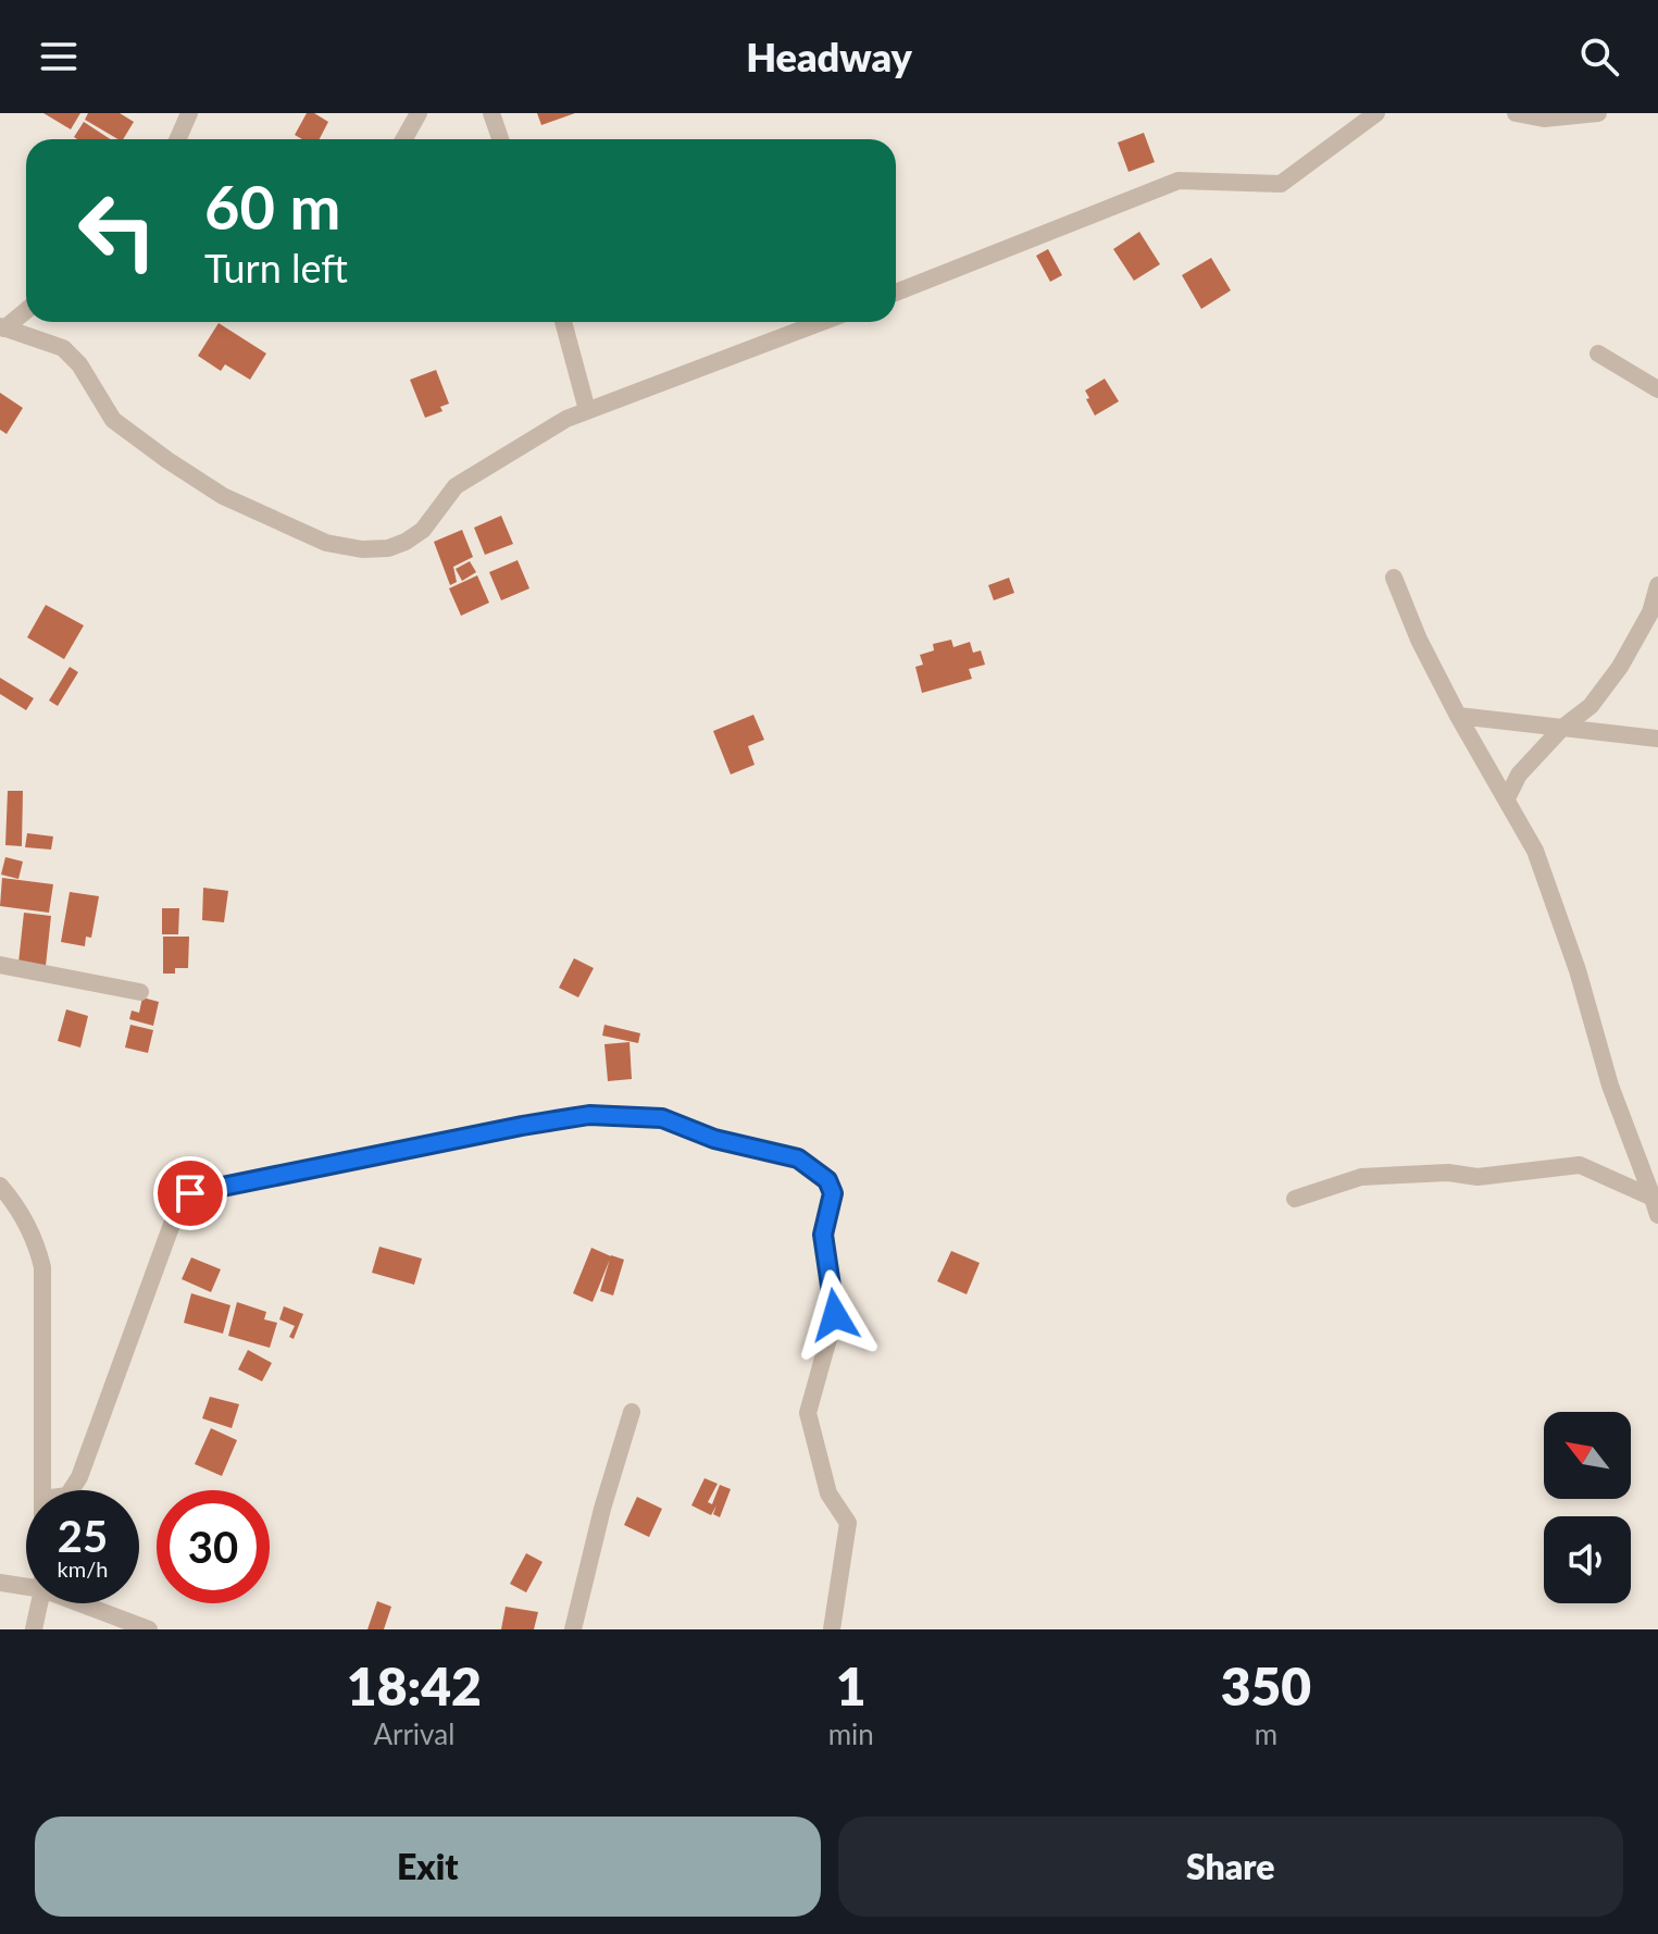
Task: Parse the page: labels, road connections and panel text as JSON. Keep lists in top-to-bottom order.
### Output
{
  "north": "top left",
  "page": {
    "header": "Headway",
    "turn": ["60 m", "Turn left"],
    "speed": "25 km/h",
    "limit": "30",
    "eta": [
      "18:42",
      "Arrival",
      "1",
      "min",
      "350",
      "m"
    ],
    "buttons": ["Exit", "Share"]
  }
}
